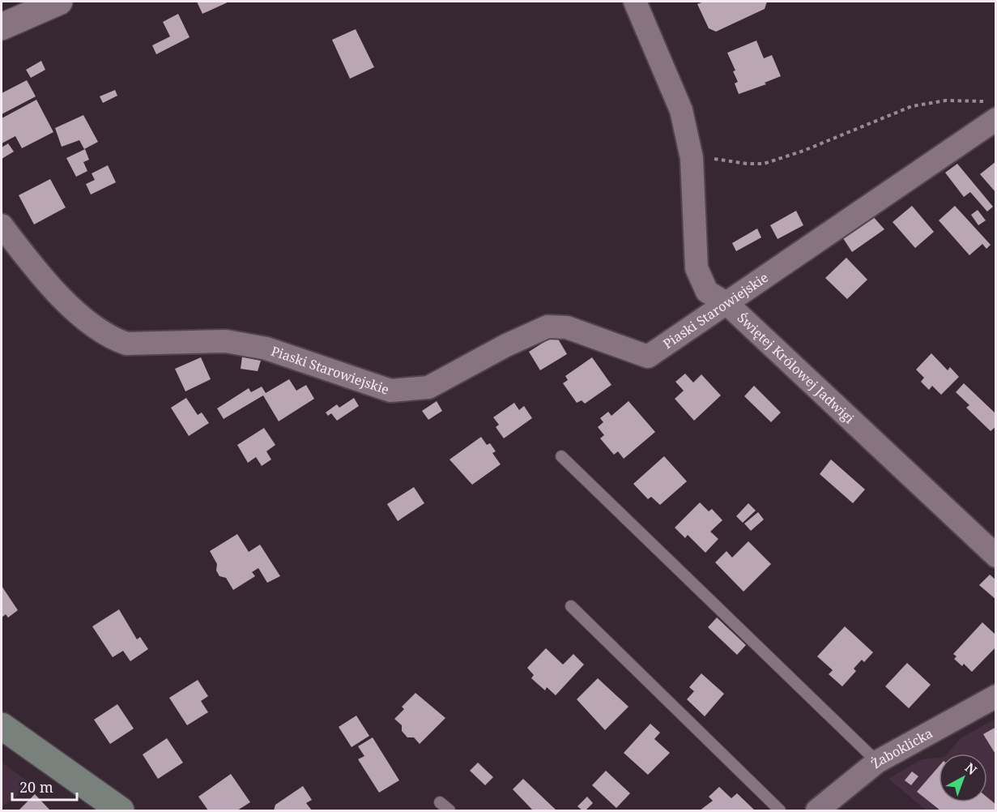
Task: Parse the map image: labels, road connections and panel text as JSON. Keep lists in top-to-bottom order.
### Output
{
  "streets": {
    "street": ["Piaski Starowiejskie", "Świętej Królowej Jadwigi", "Żaboklicka"]
  },
  "crossings": [
    ["Piaski Starowiejskie", "Świętej Królowej Jadwigi"]
  ],
  "scale_bar": "20 m",
  "north": "top right"
}
